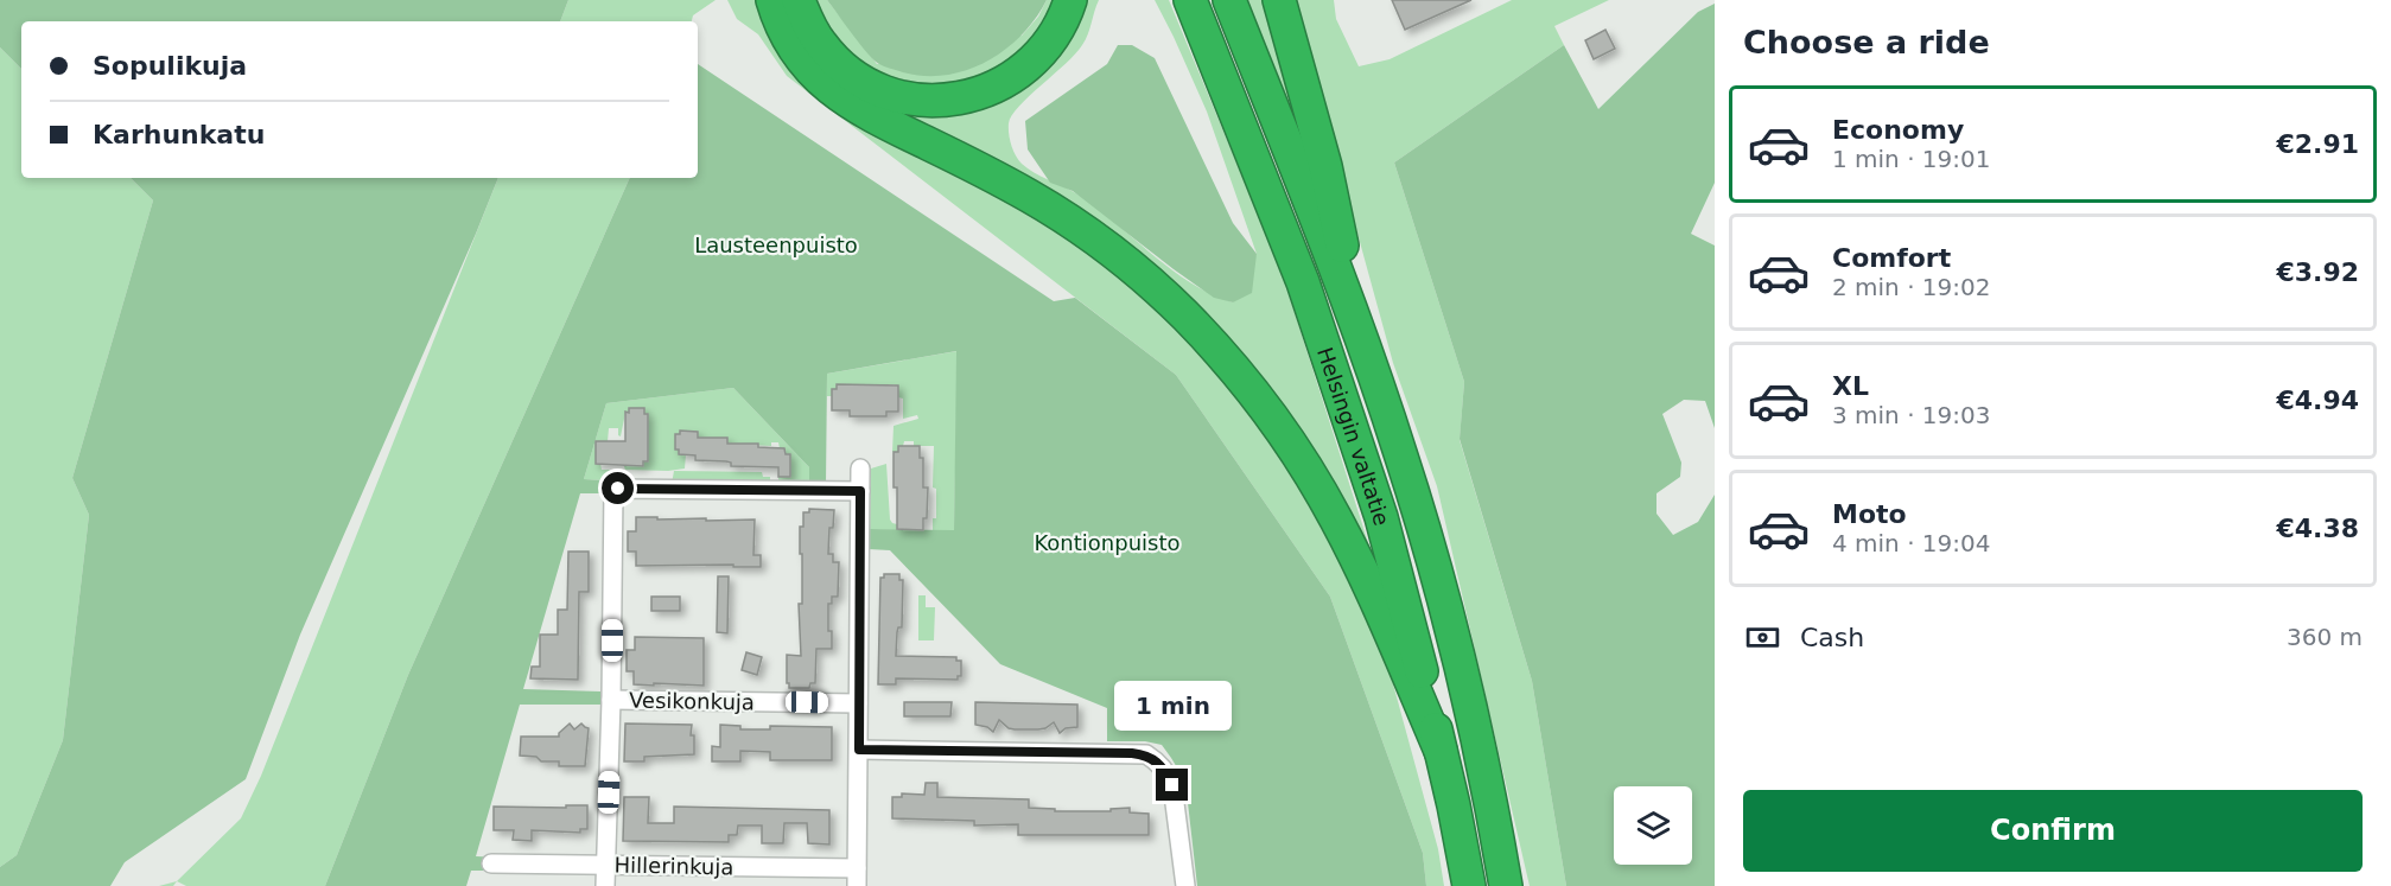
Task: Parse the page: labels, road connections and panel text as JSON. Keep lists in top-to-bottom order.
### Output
{
  "streets": {
    "highway": ["Helsingin valtatie"],
    "street": ["Vesikonkuja", "Hillerinkuja"]
  },
  "parks": ["Lausteenpuisto", "Kontionpuisto"],
  "page": {
    "heading": "Choose a ride",
    "banner": ["Sopulikuja", "Karhunkatu"],
    "list": [
      {
        "name": "Economy",
        "note": "1 min · 19:01",
        "value": "€2.91"
      },
      {
        "name": "Comfort",
        "note": "2 min · 19:02",
        "value": "€3.92"
      },
      {
        "name": "XL",
        "note": "3 min · 19:03",
        "value": "€4.94"
      },
      {
        "name": "Moto",
        "note": "4 min · 19:04",
        "value": "€4.38"
      }
    ],
    "pay": ["Cash", "360 m"],
    "bubble": "1 min",
    "buttons": "Confirm"
  }
}
